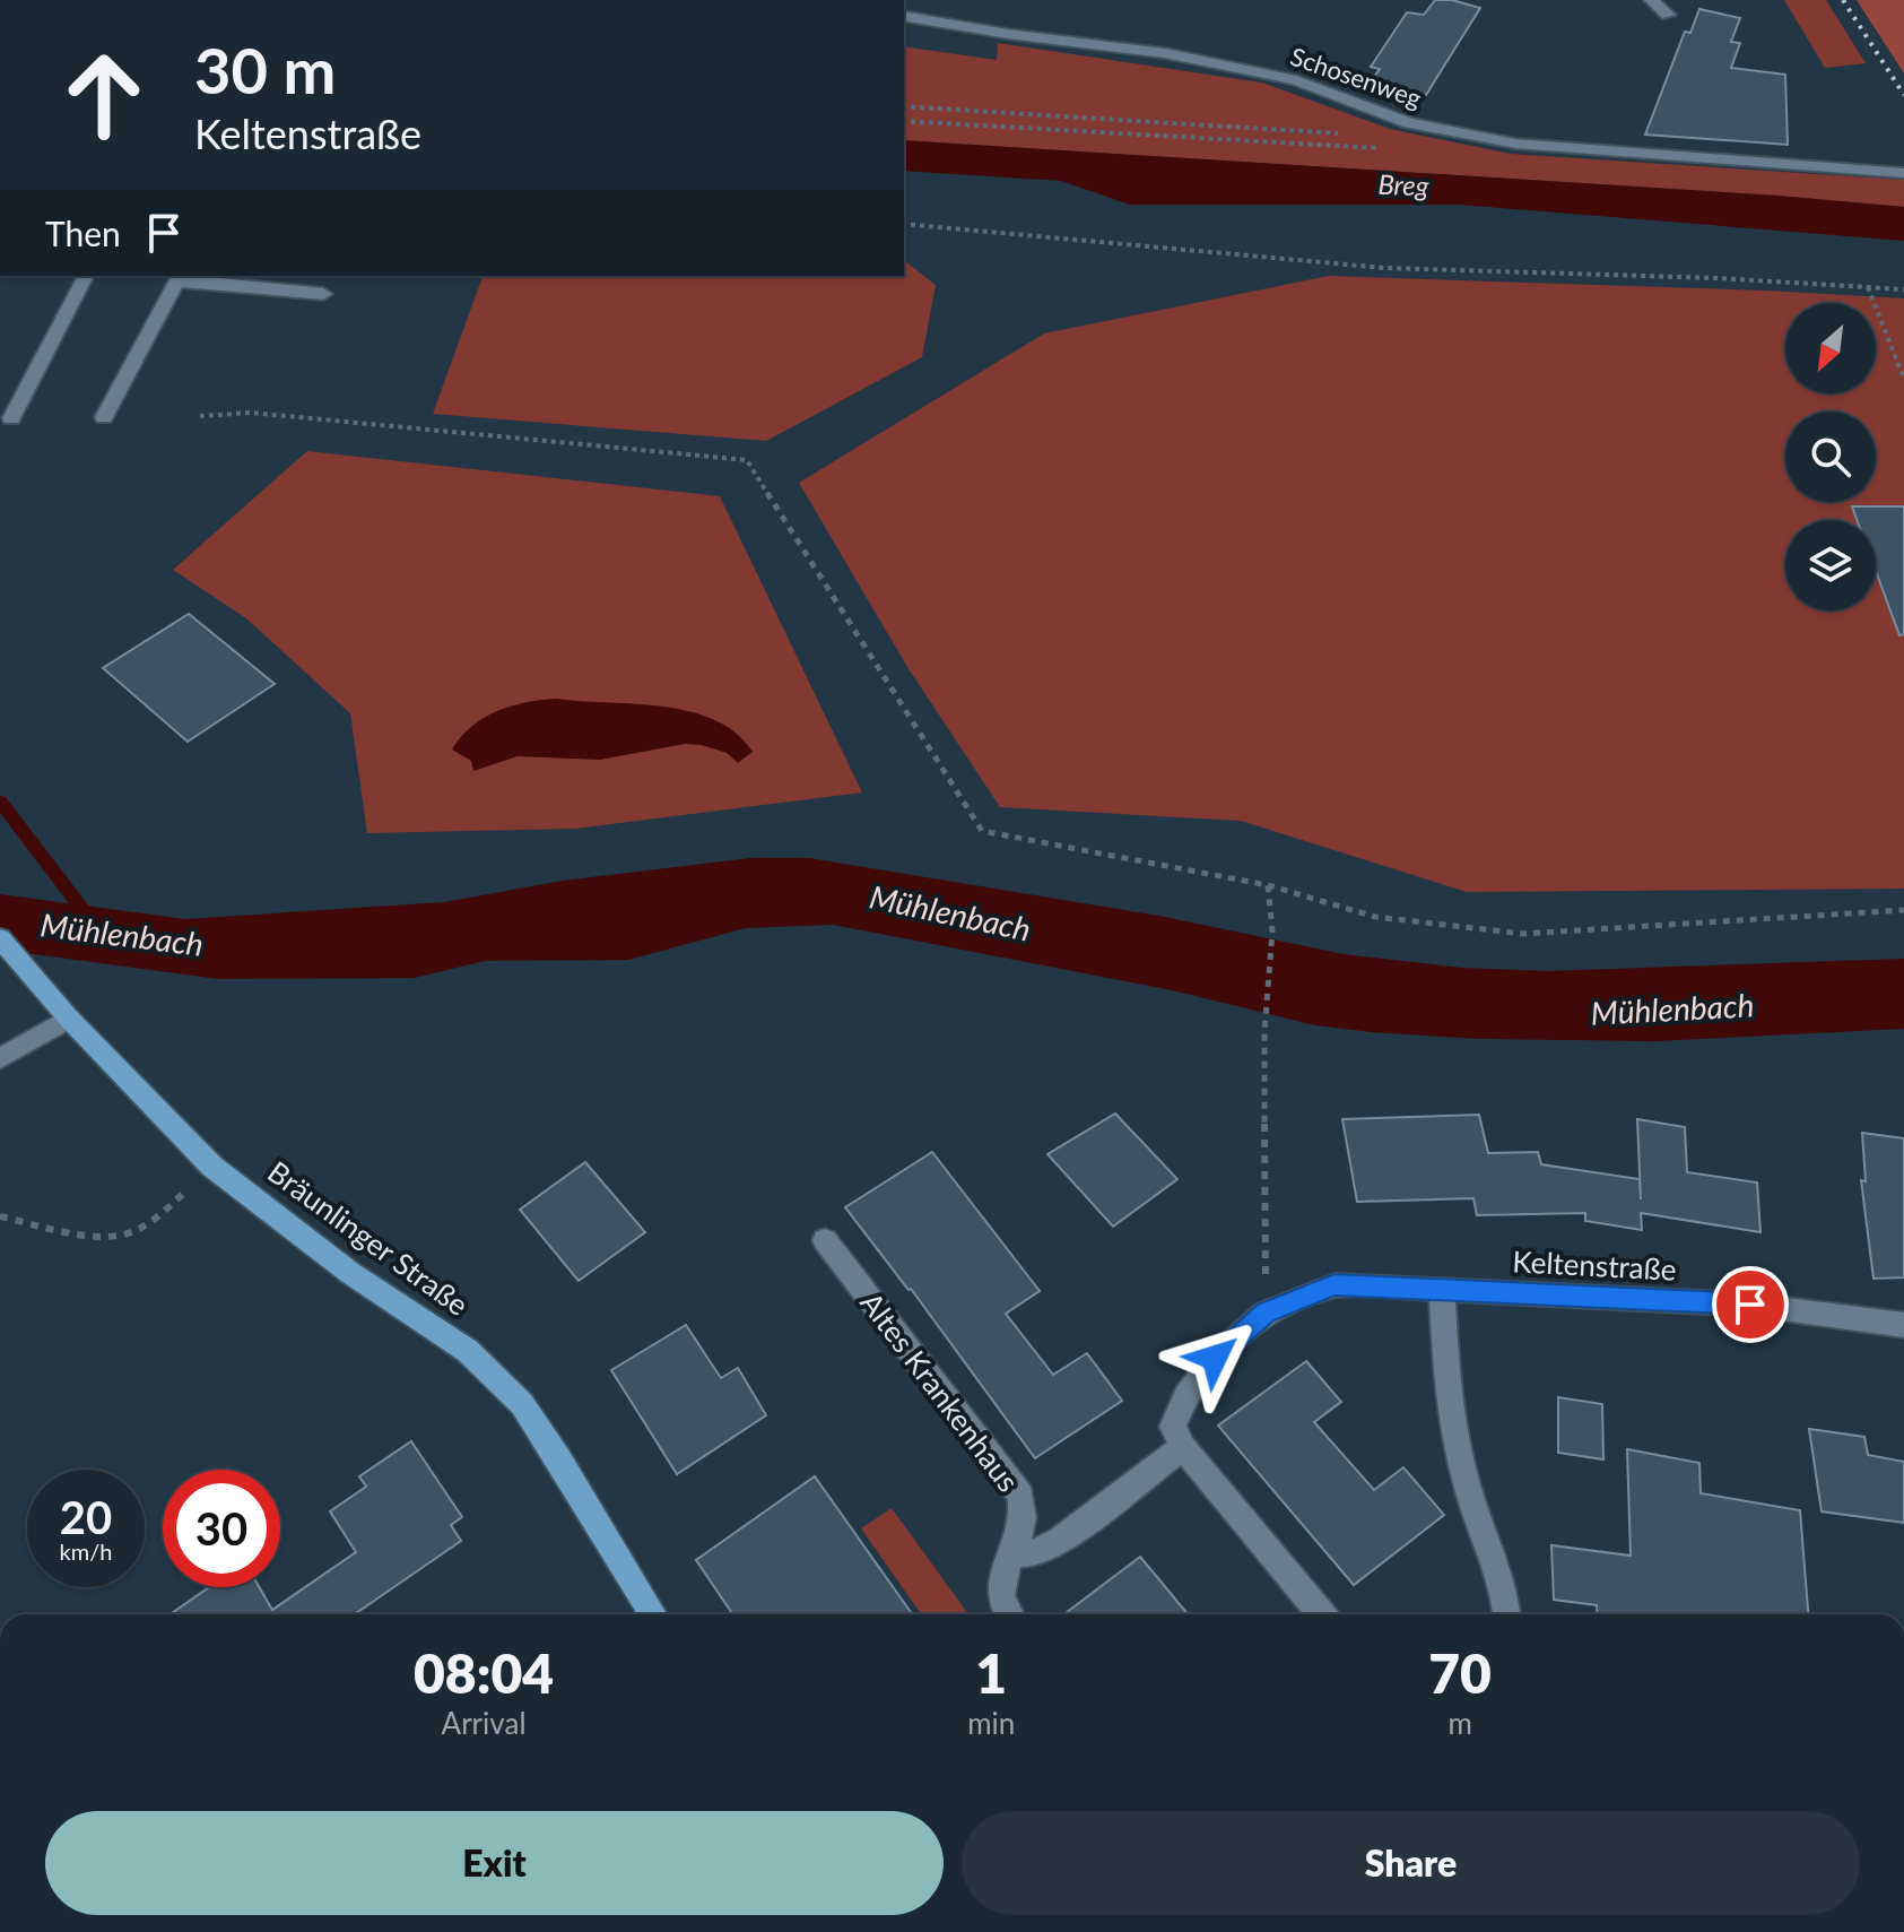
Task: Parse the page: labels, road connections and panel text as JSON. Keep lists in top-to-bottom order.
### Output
{
  "streets": {
    "main road": ["Bräunlinger Straße"],
    "street": ["Schosenweg", "Keltenstraße", "Altes Krankenhaus"]
  },
  "water": ["Breg", "Mühlenbach"],
  "north": "bottom left",
  "page": {
    "turn": ["30 m", "Keltenstraße"],
    "then": "Then",
    "speed": "20 km/h",
    "limit": "30",
    "eta": [
      "08:04",
      "Arrival",
      "1",
      "min",
      "70",
      "m"
    ],
    "buttons": ["Exit", "Share"]
  }
}
